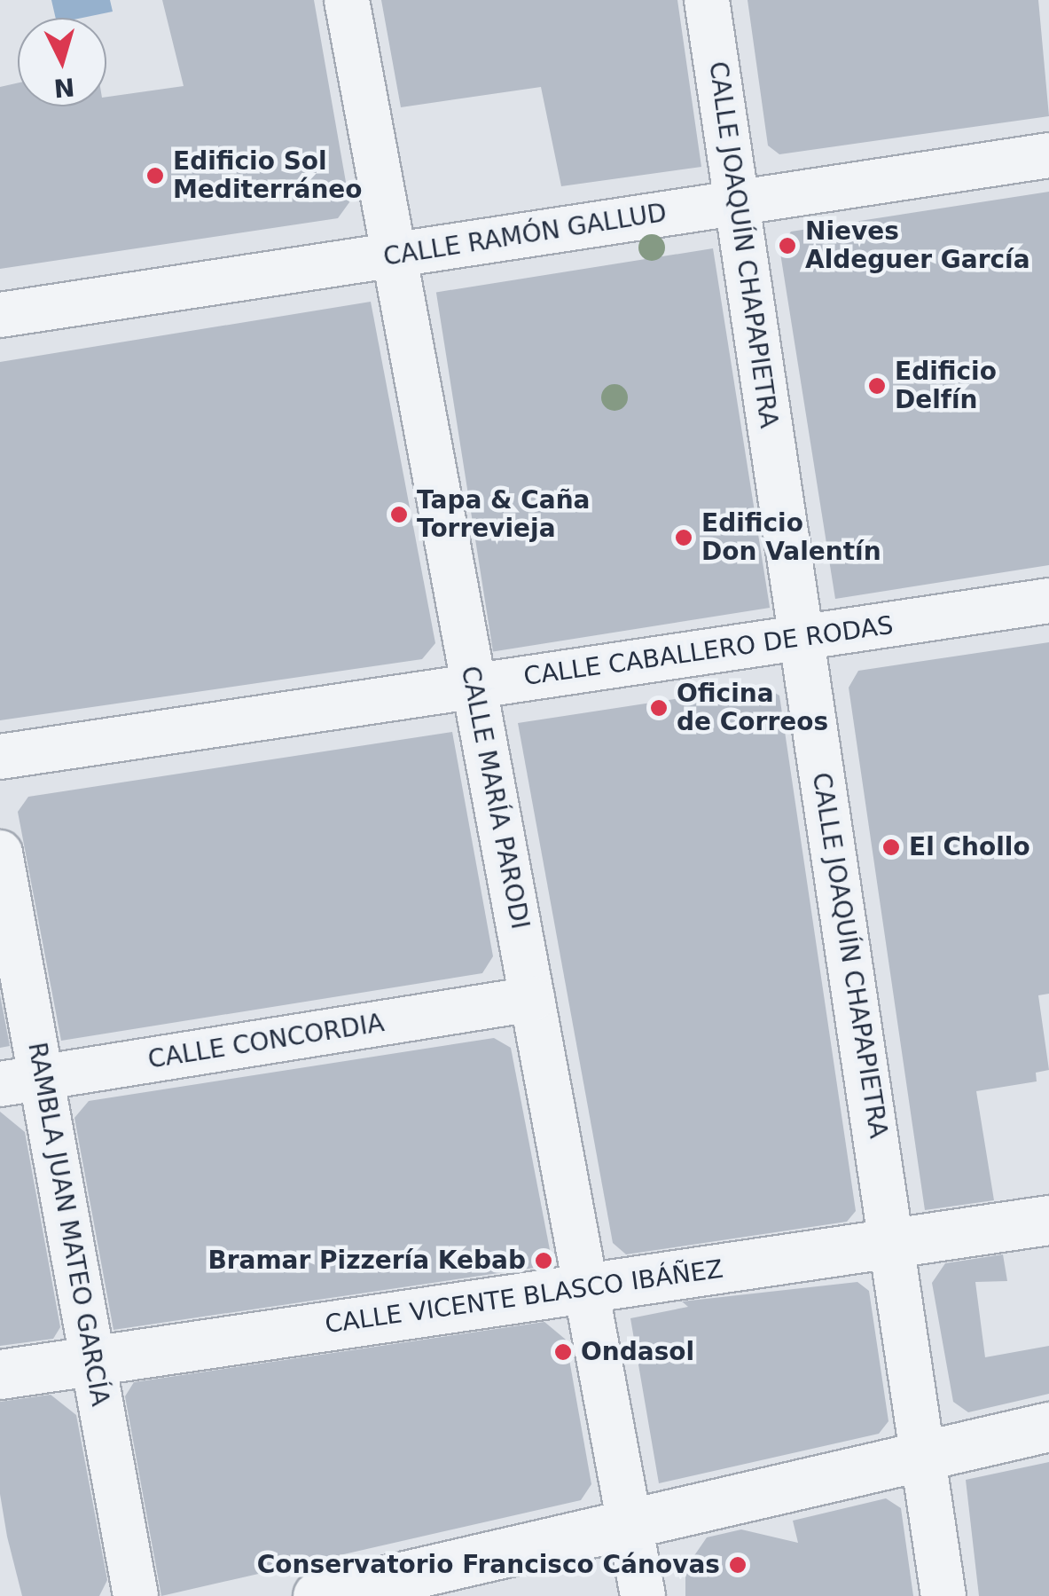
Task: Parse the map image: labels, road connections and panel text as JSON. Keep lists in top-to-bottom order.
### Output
{
  "streets": {
    "street": [
      "CALLE RAMÓN GALLUD",
      "CALLE JOAQUÍN CHAPAPIETRA",
      "CALLE CABALLERO DE RODAS",
      "CALLE MARÍA PARODI",
      "CALLE CONCORDIA",
      "RAMBLA JUAN MATEO GARCÍA",
      "CALLE VICENTE BLASCO IBÁÑEZ"
    ]
  },
  "crossings": [
    ["CALLE RAMÓN GALLUD", "CALLE JOAQUÍN CHAPAPIETRA"],
    ["CALLE RAMÓN GALLUD", "CALLE MARÍA PARODI"],
    ["CALLE JOAQUÍN CHAPAPIETRA", "CALLE CABALLERO DE RODAS"],
    ["CALLE JOAQUÍN CHAPAPIETRA", "CALLE VICENTE BLASCO IBÁÑEZ"],
    ["CALLE CABALLERO DE RODAS", "CALLE MARÍA PARODI"],
    ["CALLE MARÍA PARODI", "CALLE CONCORDIA"],
    ["CALLE MARÍA PARODI", "CALLE VICENTE BLASCO IBÁÑEZ"],
    ["CALLE CONCORDIA", "RAMBLA JUAN MATEO GARCÍA"],
    ["RAMBLA JUAN MATEO GARCÍA", "CALLE VICENTE BLASCO IBÁÑEZ"]
  ],
  "places": [
    "Edificio Sol Mediterráneo",
    "Nieves Aldeguer García",
    "Edificio Delfín",
    "Tapa & Caña Torrevieja",
    "Edificio Don Valentín",
    "Oficina de Correos",
    "El Chollo",
    "Bramar Pizzería Kebab",
    "Ondasol",
    "Conservatorio Francisco Cánovas"
  ],
  "north": "bottom"
}
